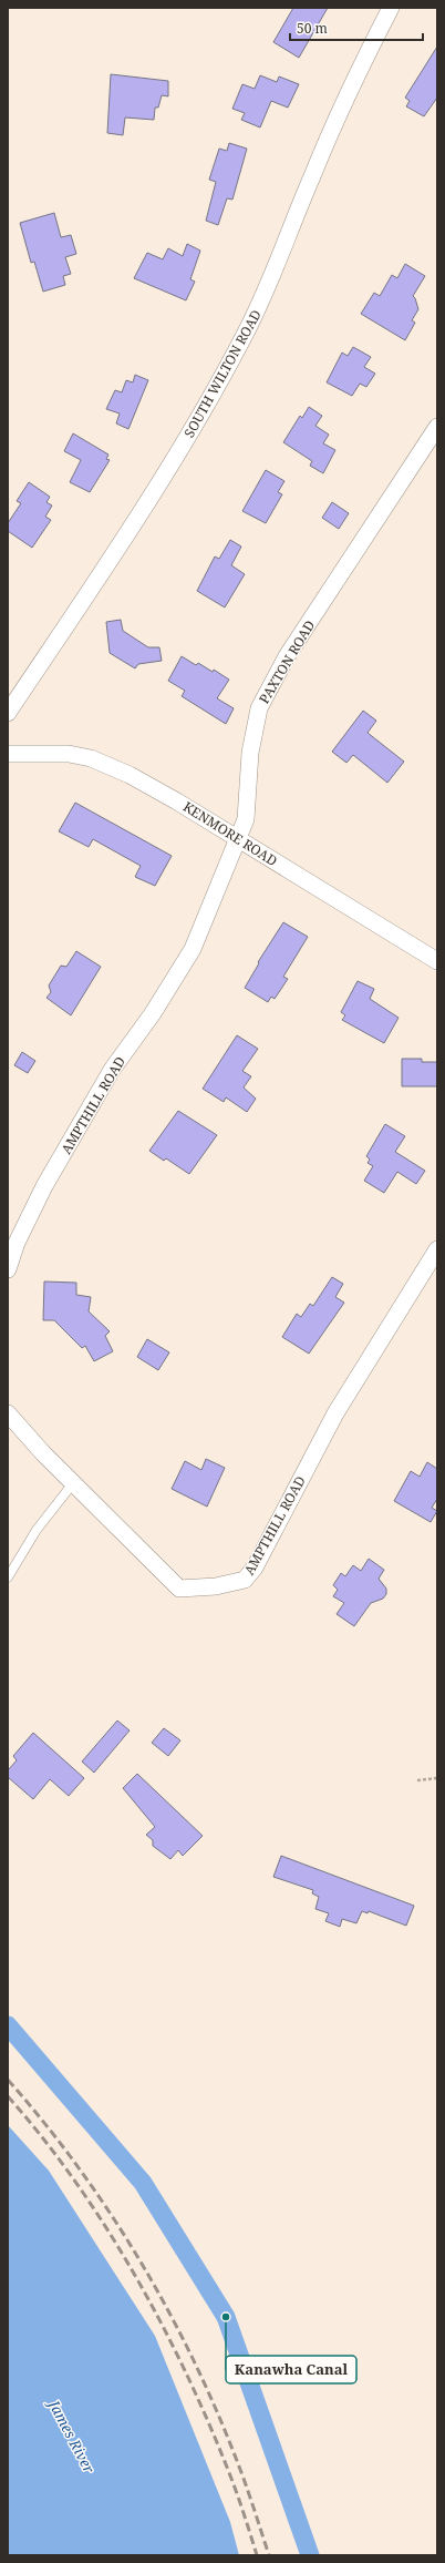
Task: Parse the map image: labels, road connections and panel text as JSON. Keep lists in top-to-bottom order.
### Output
{
  "streets": {
    "street": [
      "SOUTH WILTON ROAD",
      "PAXTON ROAD",
      "KENMORE ROAD",
      "AMPTHILL ROAD"
    ]
  },
  "crossings": [
    ["PAXTON ROAD", "KENMORE ROAD"],
    ["PAXTON ROAD", "AMPTHILL ROAD"]
  ],
  "water": ["James River"],
  "places": ["Kanawha Canal"],
  "scale_bar": "50 m"
}
